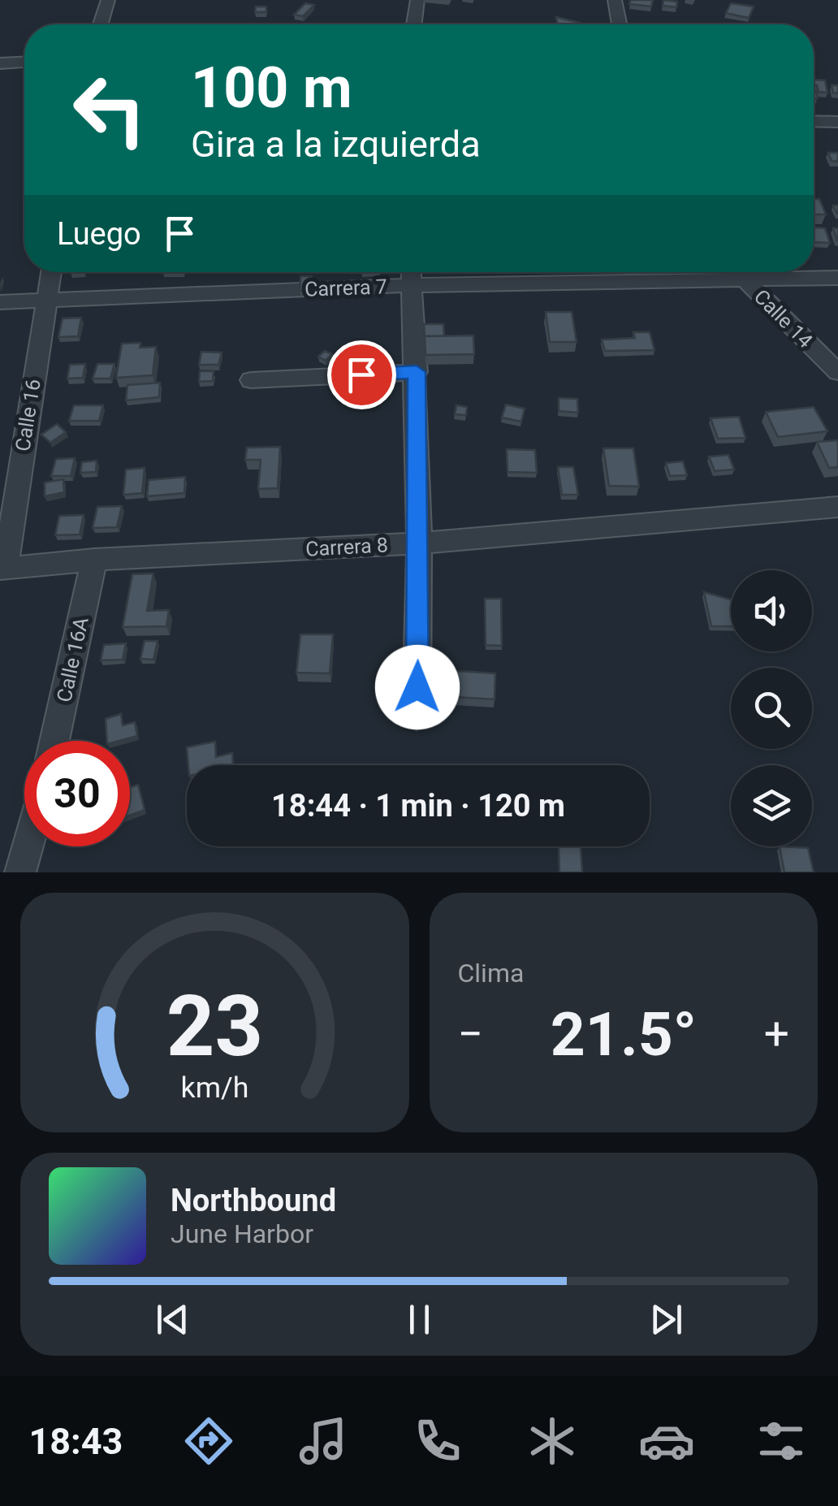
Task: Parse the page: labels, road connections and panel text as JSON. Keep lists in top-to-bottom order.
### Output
{
  "streets": {
    "street": [
      "Carrera 7",
      "Calle 14",
      "Calle 16",
      "Carrera 8",
      "Calle 16A"
    ]
  },
  "crossings": [
    ["Carrera 7", "Calle 16"],
    ["Calle 16", "Carrera 8"],
    ["Carrera 8", "Calle 16A"]
  ],
  "page": {
    "turn": ["100 m", "Gira a la izquierda"],
    "then": "Luego",
    "limit": "30",
    "trip": "18:44 · 1 min · 120 m",
    "tile": "Clima",
    "heat": ["−", "21.5°", "+"],
    "song": ["Northbound", "June Harbor"],
    "tabs": "18:43",
    "gauge": ["23", "km/h"]
  }
}
